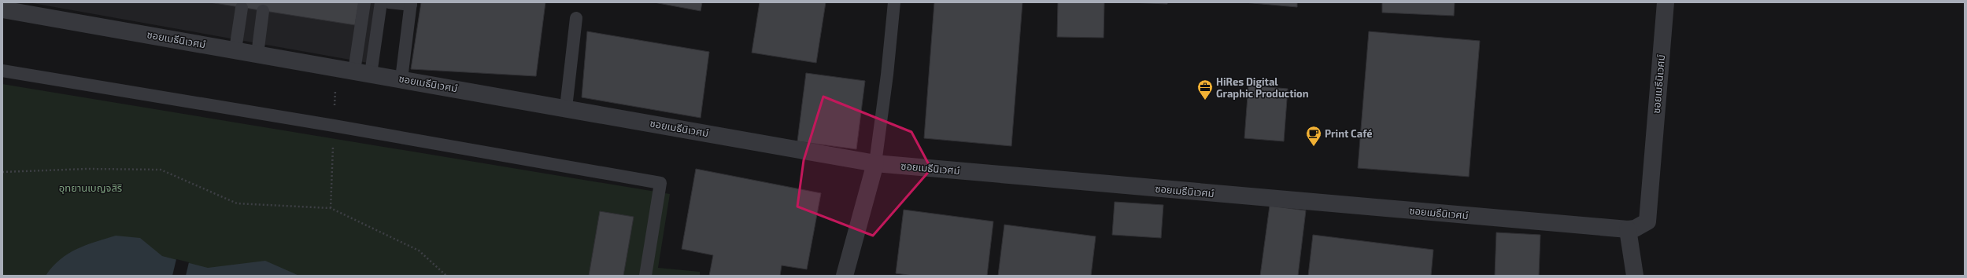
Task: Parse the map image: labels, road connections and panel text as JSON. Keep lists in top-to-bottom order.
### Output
{
  "streets": {
    "street": ["ซอยเมธีนิเวศม์"]
  },
  "parks": ["อุทยานเบญจสิริ"],
  "places": {
    "office": ["HiRes Digital Graphic Production"],
    "cafe": ["Print Café"]
  }
}
